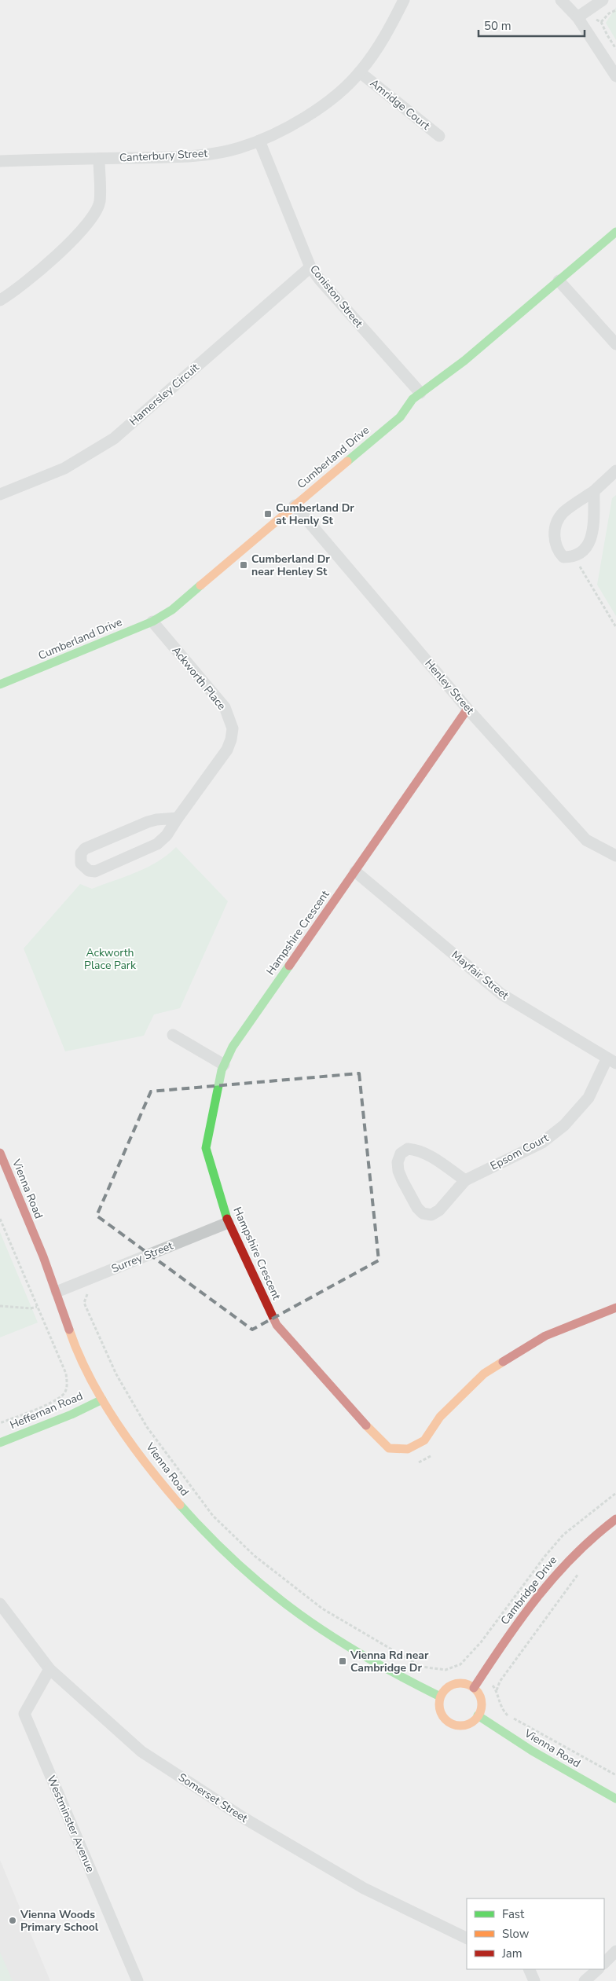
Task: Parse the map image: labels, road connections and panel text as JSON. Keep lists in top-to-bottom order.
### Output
{
  "streets": {
    "street": [
      "Amridge Court",
      "Canterbury Street",
      "Coniston Street",
      "Hamersley Circuit",
      "Cumberland Drive",
      "Ackworth Place",
      "Henley Street",
      "Hampshire Crescent",
      "Mayfair Street",
      "Epsom Court",
      "Vienna Road",
      "Surrey Street",
      "Heffernan Road",
      "Cambridge Drive",
      "Somerset Street",
      "Westminster Avenue"
    ]
  },
  "crossings": [
    ["Amridge Court", "Canterbury Street"],
    ["Canterbury Street", "Coniston Street"],
    ["Coniston Street", "Hamersley Circuit"],
    ["Coniston Street", "Cumberland Drive"],
    ["Cumberland Drive", "Ackworth Place"],
    ["Cumberland Drive", "Henley Street"],
    ["Henley Street", "Hampshire Crescent"],
    ["Hampshire Crescent", "Mayfair Street"],
    ["Hampshire Crescent", "Surrey Street"],
    ["Mayfair Street", "Epsom Court"],
    ["Vienna Road", "Surrey Street"],
    ["Vienna Road", "Heffernan Road"],
    ["Vienna Road", "Cambridge Drive"],
    ["Somerset Street", "Westminster Avenue"]
  ],
  "parks": ["Ackworth Place Park"],
  "places": {
    "transit": ["Cumberland Dr at Henly St", "Cumberland Dr near Henley St", "Vienna Rd near Cambridge Dr"],
    "other": ["Vienna Woods Primary School"]
  },
  "legend": ["Fast", "Slow", "Jam"],
  "scale_bar": "50 m"
}
